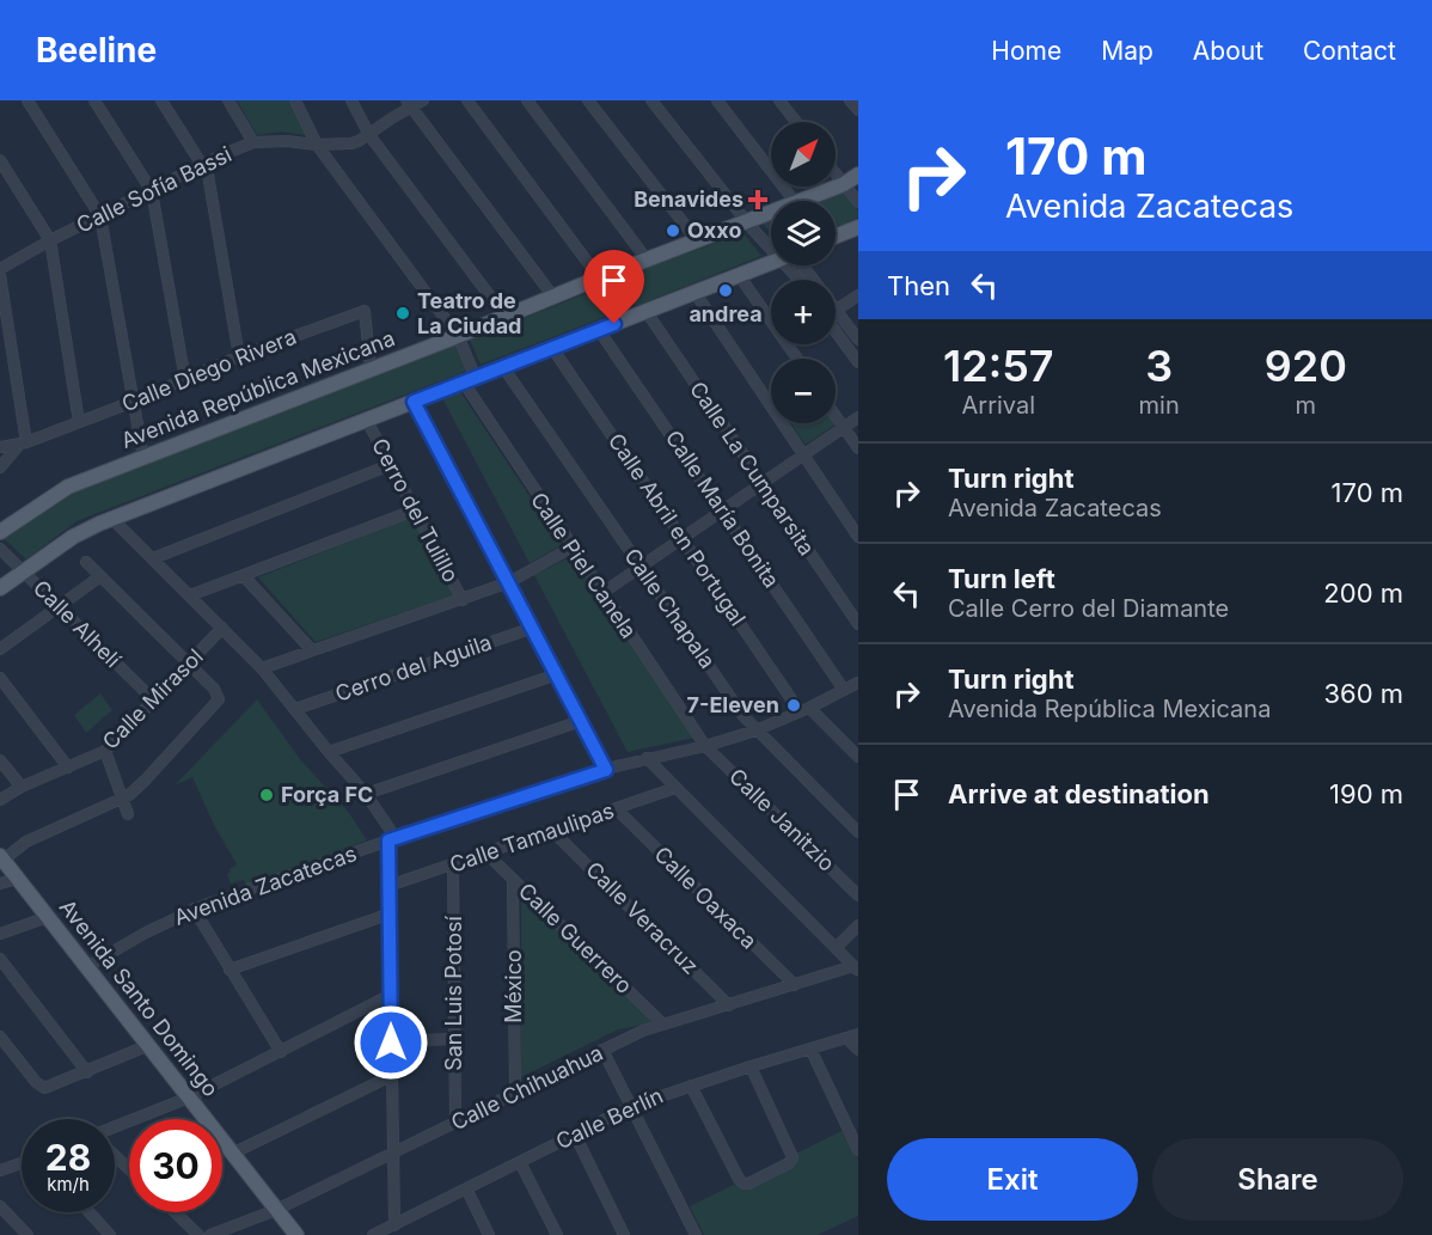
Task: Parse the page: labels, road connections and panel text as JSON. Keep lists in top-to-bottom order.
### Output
{
  "streets": {
    "main road": ["Avenida República Mexicana", "Avenida Santo Domingo"],
    "street": [
      "Calle Sofía Bassi",
      "Calle Diego Rivera",
      "Calle La Cumparsita",
      "Calle María Bonita",
      "Cerro del Tulillo",
      "Calle Abril en Portugal",
      "Calle Piel Canela",
      "Calle Chapala",
      "Calle Alhelí",
      "Cerro del Aguila",
      "Calle Mirasol",
      "Calle Janitzio",
      "Calle Tamaulipas",
      "Avenida Zacatecas",
      "Calle Oaxaca",
      "Calle Veracruz",
      "Calle Guerrero",
      "México",
      "San Luis Potosí",
      "Calle Chihuahua",
      "Calle Berlín"
    ]
  },
  "crossings": [
    ["Calle Diego Rivera", "Avenida República Mexicana"],
    ["Calle María Bonita", "Avenida Zacatecas"],
    ["Calle Abril en Portugal", "Avenida Zacatecas"],
    ["Calle Piel Canela", "Calle Janitzio"],
    ["Calle Piel Canela", "Avenida Zacatecas"],
    ["Calle Chapala", "Avenida Zacatecas"],
    ["Calle Alhelí", "Calle Mirasol"],
    ["Calle Janitzio", "Avenida Zacatecas"],
    ["Calle Tamaulipas", "Calle Oaxaca"],
    ["Calle Tamaulipas", "Calle Veracruz"],
    ["Calle Tamaulipas", "Calle Guerrero"],
    ["Calle Tamaulipas", "San Luis Potosí"],
    ["Avenida Zacatecas", "Avenida Santo Domingo"],
    ["Calle Oaxaca", "Calle Chihuahua"],
    ["Calle Veracruz", "Calle Chihuahua"],
    ["Calle Guerrero", "México"],
    ["Calle Guerrero", "Calle Chihuahua"],
    ["México", "Calle Chihuahua"],
    ["San Luis Potosí", "Calle Chihuahua"],
    ["Avenida Santo Domingo", "Calle Chihuahua"]
  ],
  "places": {
    "health": ["Benavides"],
    "other": [
      "Oxxo",
      "andrea",
      "Teatro de La Ciudad",
      "7-Eleven",
      "Força FC"
    ]
  },
  "north": "top right",
  "page": {
    "header": "Beeline",
    "nav": [
      "Home",
      "Map",
      "About",
      "Contact"
    ],
    "turn": ["170 m", "Avenida Zacatecas"],
    "map_buttons": ["+", "−"],
    "then": "Then",
    "eta": [
      "12:57",
      "Arrival",
      "3",
      "min",
      "920",
      "m"
    ],
    "list": [
      {
        "name": "Turn right",
        "note": "Avenida Zacatecas",
        "value": "170 m"
      },
      {
        "name": "Turn left",
        "note": "Calle Cerro del Diamante",
        "value": "200 m"
      },
      {
        "name": "Turn right",
        "note": "Avenida República Mexicana",
        "value": "360 m"
      },
      {
        "name": "Arrive at destination",
        "value": "190 m"
      }
    ],
    "speed": "28 km/h",
    "limit": "30",
    "buttons": ["Exit", "Share"]
  }
}
